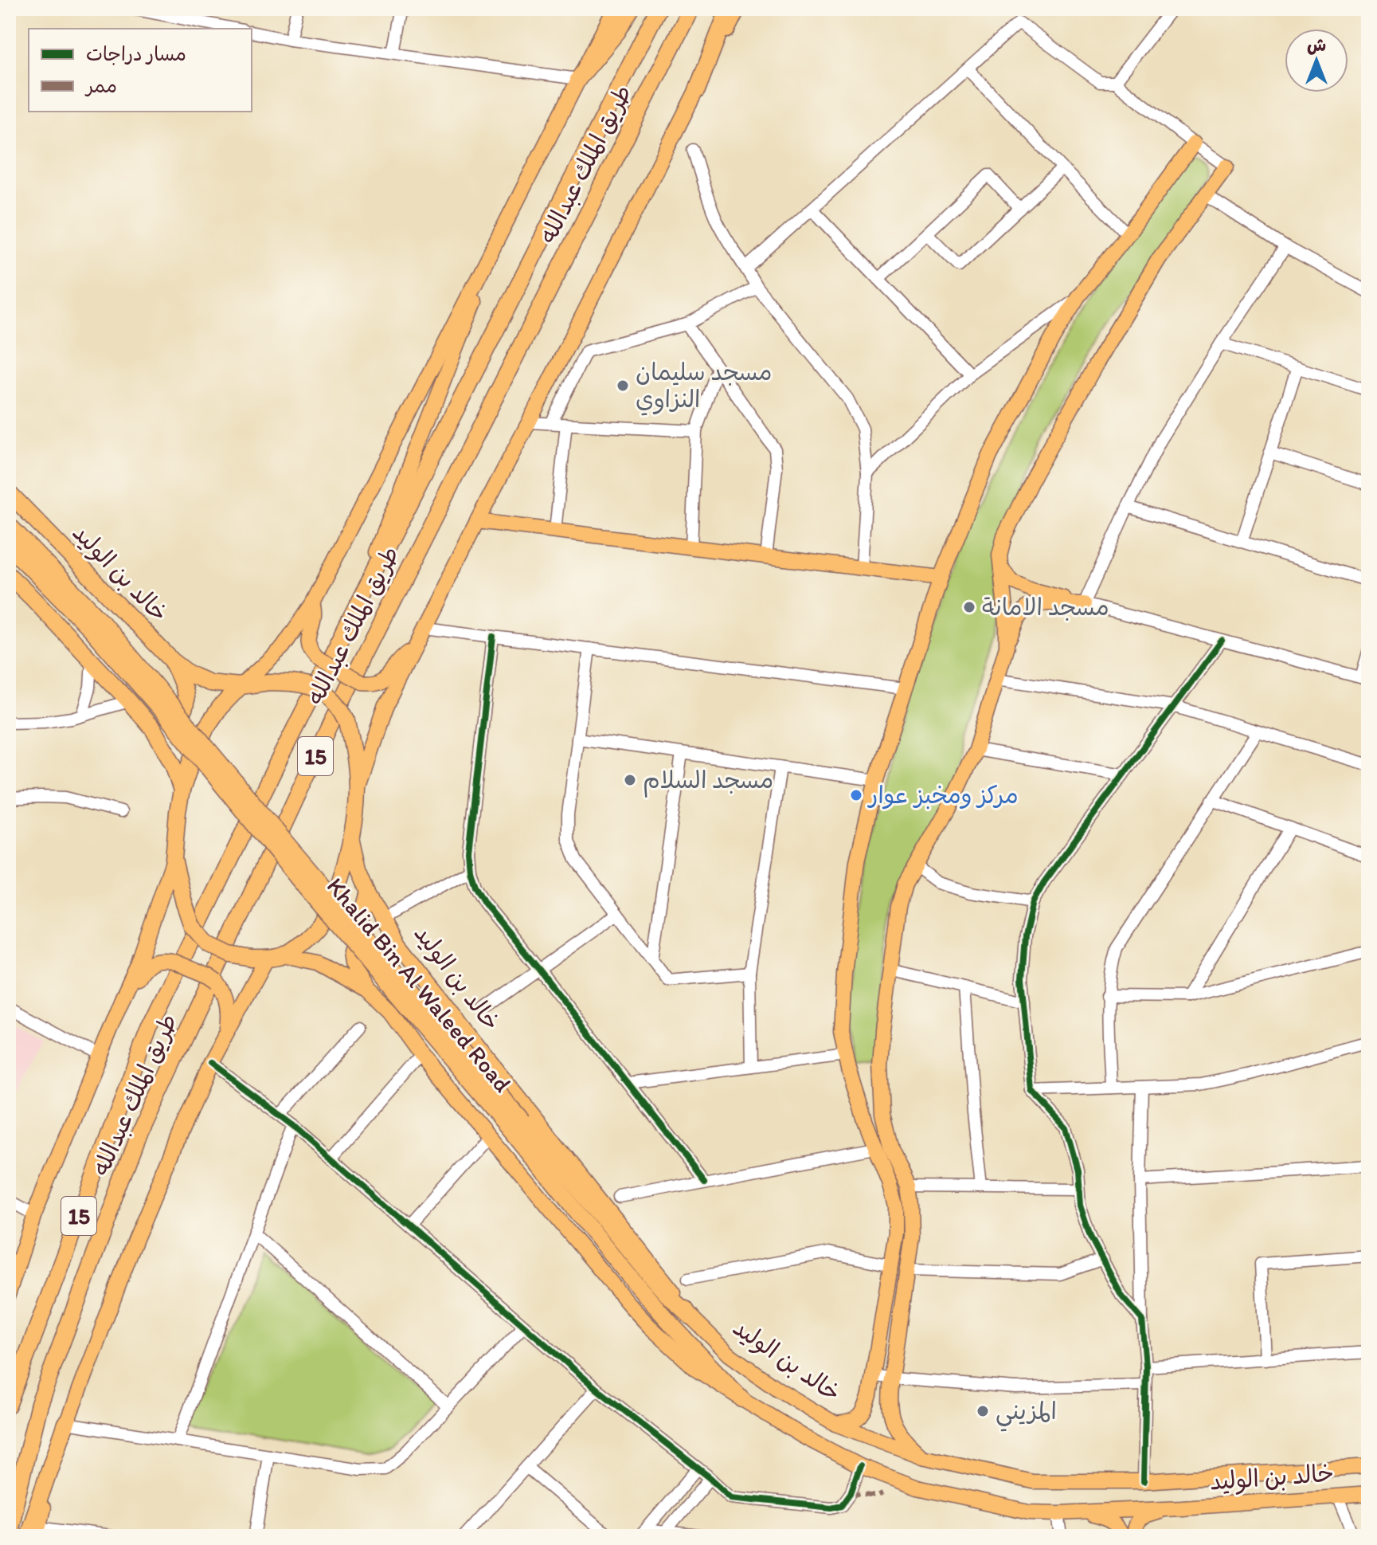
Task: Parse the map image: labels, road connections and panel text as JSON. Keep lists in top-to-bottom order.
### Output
{
  "streets": {
    "highway": [
      "طريق الملك عبدالله",
      "خالد بن الوليد",
      "15",
      "Khalid Bin Al Waleed Road"
    ]
  },
  "crossings": [
    ["خالد بن الوليد", "15"],
    ["خالد بن الوليد", "Khalid Bin Al Waleed Road"]
  ],
  "places": [
    "مسجد سليمان النزاوي",
    "مسجد الامانة",
    "مسجد السلام",
    "مركز ومخبز عوار",
    "المزيني"
  ],
  "legend": ["مسار دراجات", "ممر"],
  "north": "top"
}
